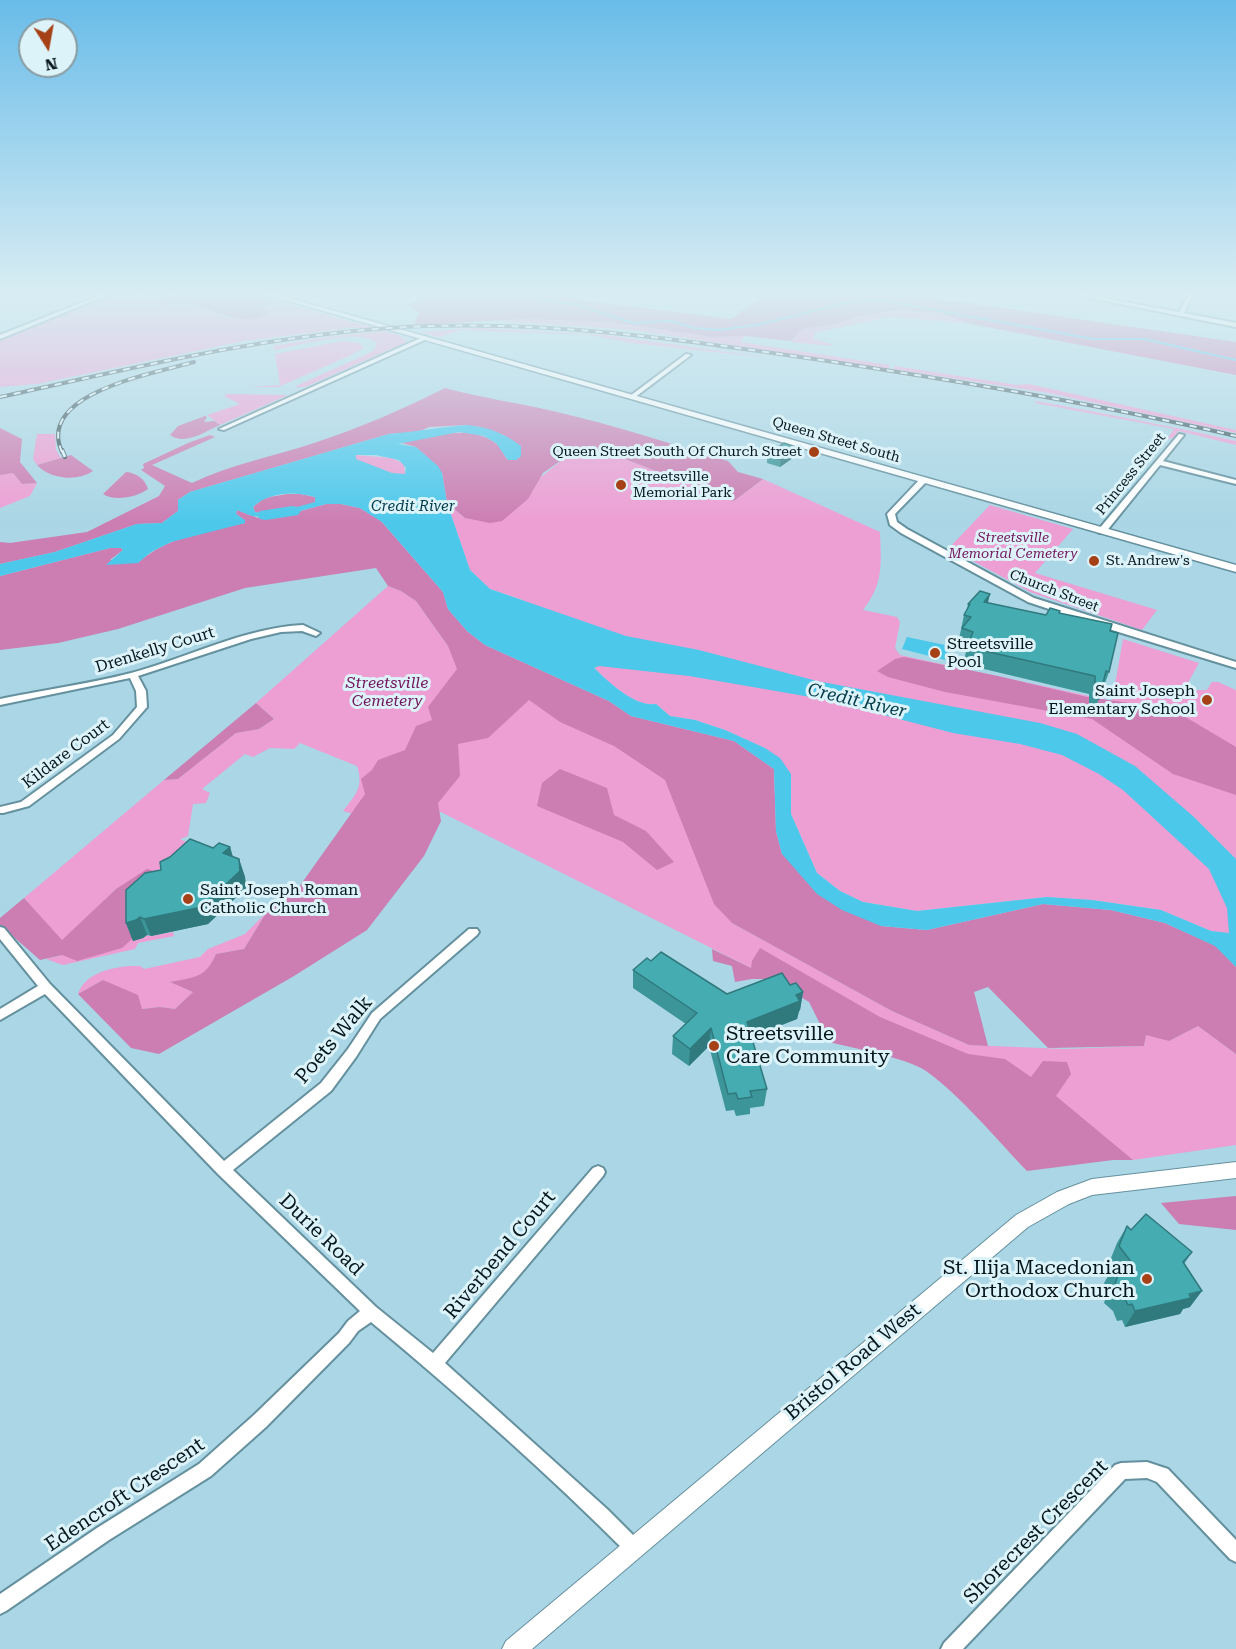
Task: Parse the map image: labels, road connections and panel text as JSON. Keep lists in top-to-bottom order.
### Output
{
  "streets": {
    "main road": ["Queen Street South"],
    "street": [
      "Princess Street",
      "Church Street",
      "Drenkelly Court",
      "Kildare Court",
      "Poets Walk",
      "Durie Road",
      "Riverbend Court",
      "Bristol Road West",
      "Edencroft Crescent",
      "Shorecrest Crescent"
    ]
  },
  "crossings": [
    ["Queen Street South", "Princess Street"],
    ["Queen Street South", "Church Street"],
    ["Drenkelly Court", "Kildare Court"],
    ["Poets Walk", "Durie Road"],
    ["Durie Road", "Riverbend Court"],
    ["Durie Road", "Bristol Road West"],
    ["Durie Road", "Edencroft Crescent"]
  ],
  "water": ["Credit River"],
  "parks": ["Streetsville Memorial Cemetery", "Streetsville Cemetery"],
  "places": [
    "Queen Street South Of Church Street",
    "Streetsville Memorial Park",
    "St. Andrew's",
    "Streetsville Pool",
    "Saint Joseph Elementary School",
    "Saint Joseph Roman Catholic Church",
    "Streetsville Care Community",
    "St. Ilija Macedonian Orthodox Church"
  ],
  "north": "bottom"
}
